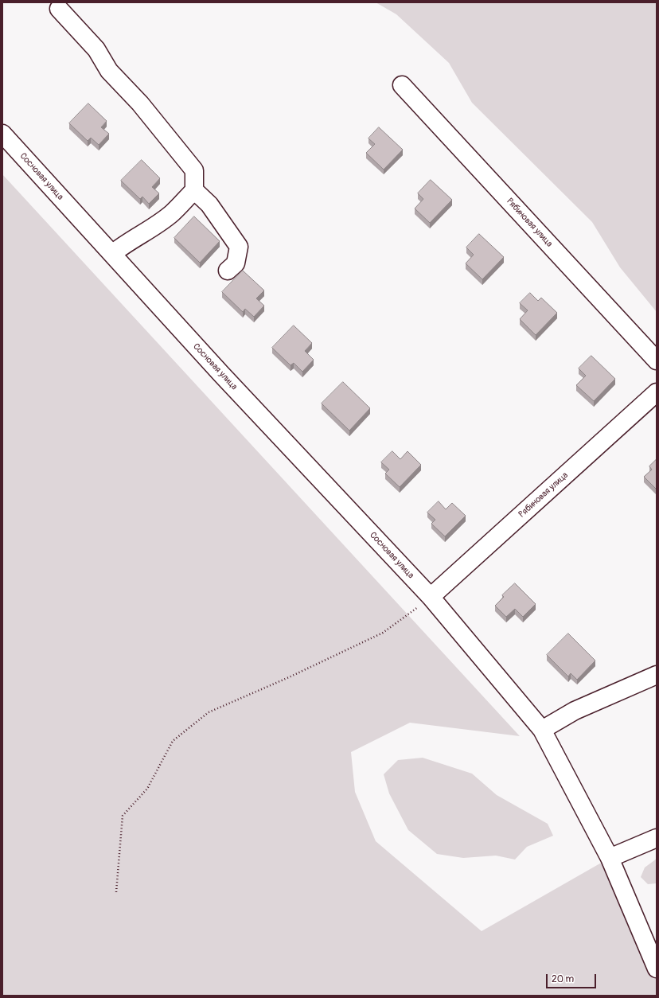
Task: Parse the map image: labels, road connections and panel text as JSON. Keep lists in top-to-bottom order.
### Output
{
  "streets": {
    "street": ["Сосновая улица", "Рябиновая улица"]
  },
  "crossings": [
    ["Сосновая улица", "Рябиновая улица"]
  ],
  "scale_bar": "20 m"
}
